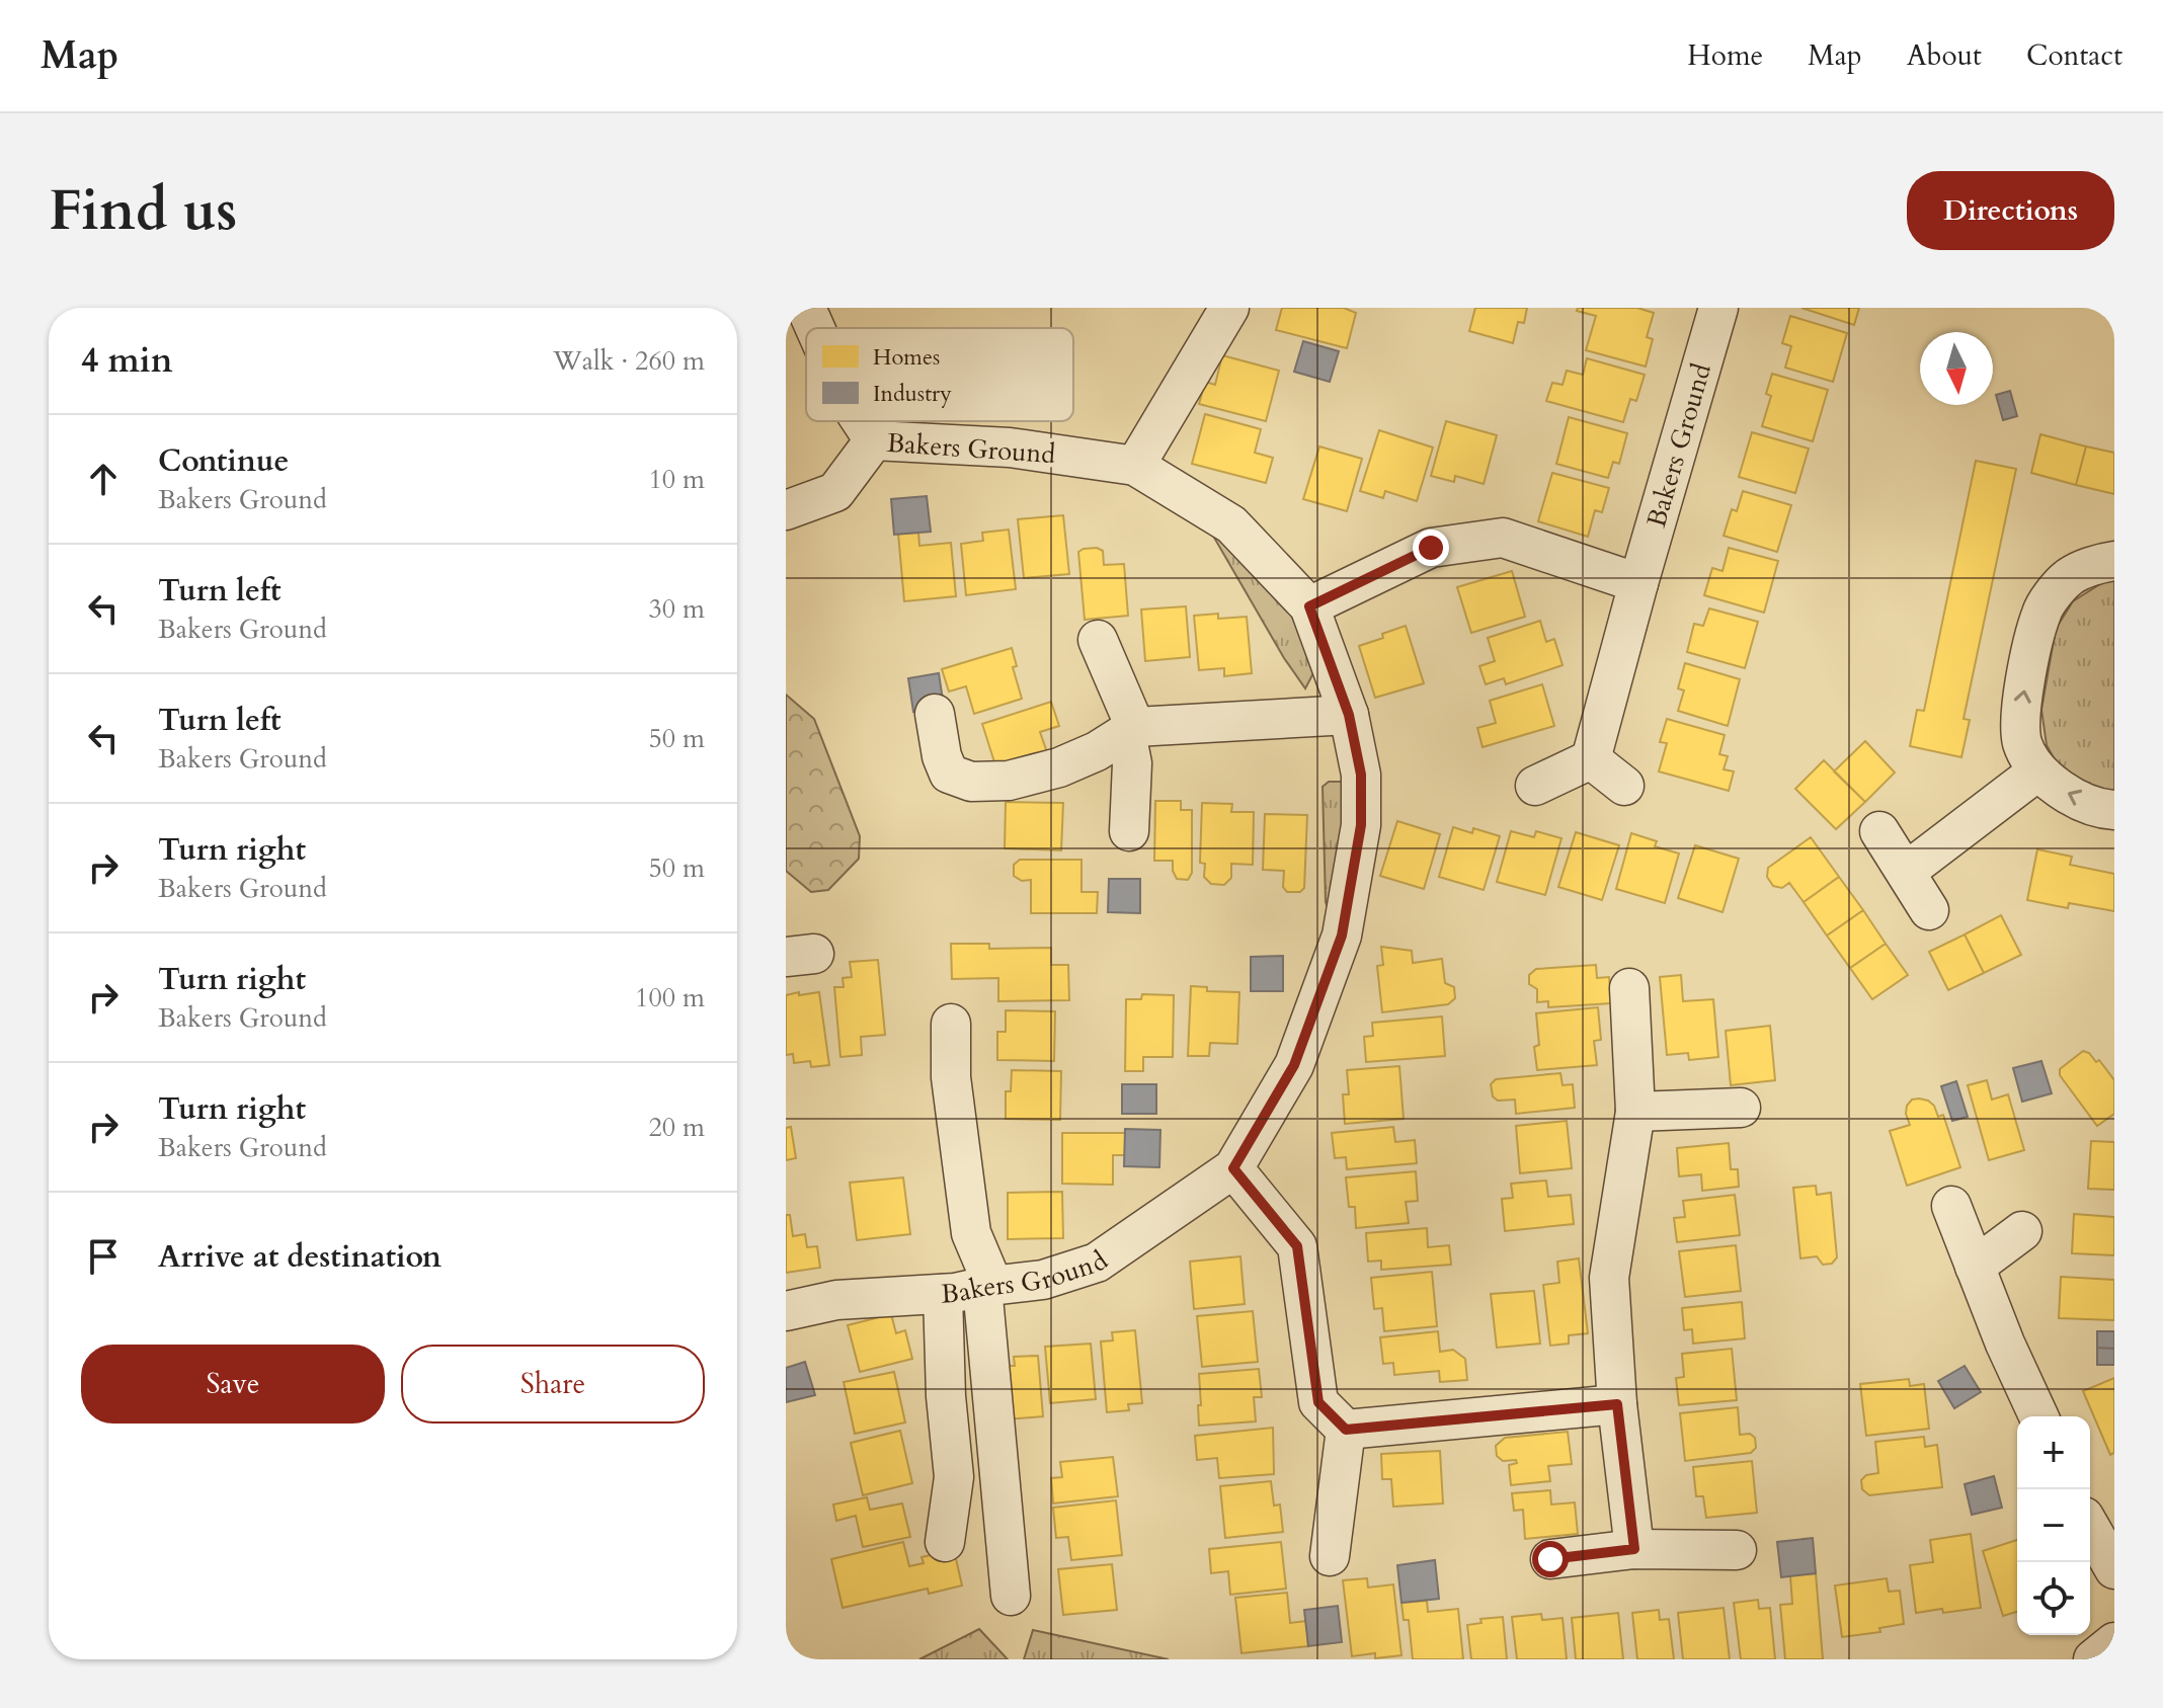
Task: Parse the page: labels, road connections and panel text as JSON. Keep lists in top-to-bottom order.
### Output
{
  "streets": {
    "street": ["Bakers Ground"]
  },
  "legend": ["Homes", "Industry"],
  "north": "bottom",
  "page": {
    "header": "Map",
    "nav": [
      "Home",
      "Map",
      "About",
      "Contact"
    ],
    "buttons": [
      "Directions",
      ["Save", "Share"]
    ],
    "title": "Find us",
    "heading": ["4 min", "Walk · 260 m"],
    "list": [
      ["Continue", "Bakers Ground", "10 m"],
      ["Turn left", "Bakers Ground", "30 m"],
      ["Turn left", "Bakers Ground", "50 m"],
      ["Turn right", "Bakers Ground", "50 m"],
      ["Turn right", "Bakers Ground", "100 m"],
      ["Turn right", "Bakers Ground", "20 m"],
      "Arrive at destination"
    ],
    "map_buttons": ["+", "−"]
  }
}
